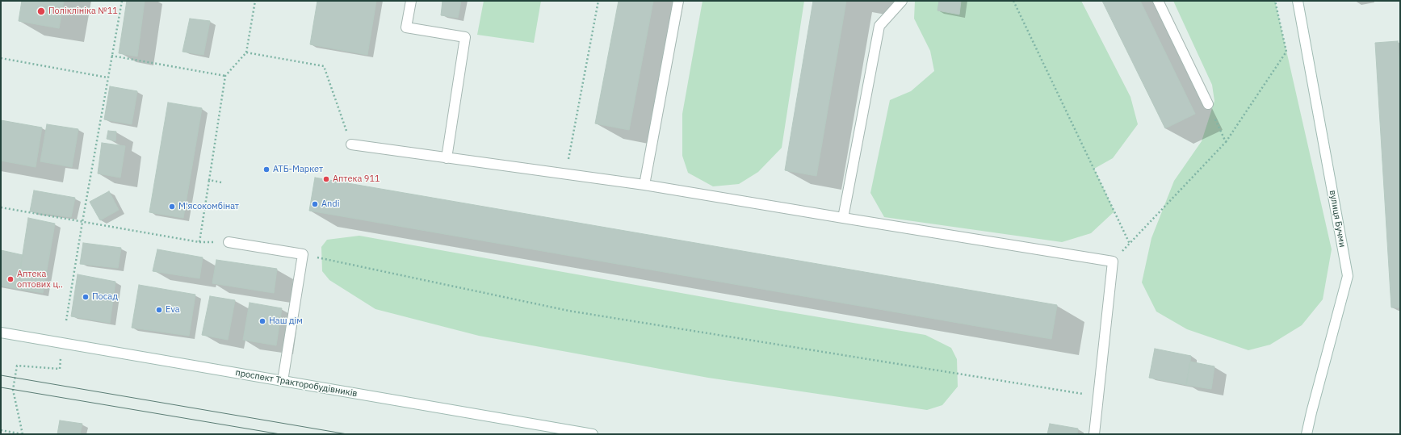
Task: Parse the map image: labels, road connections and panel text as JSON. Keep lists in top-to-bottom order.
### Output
{
  "streets": {
    "street": ["вулиця Бучми", "проспект Тракторобудівників"]
  },
  "places": [
    "Поліклініка №11",
    "АТБ-Маркет",
    "Аптека 911",
    "Andi",
    "М'ясокомбінат",
    "Аптека оптових ц‥",
    "Посад",
    "Eva",
    "Наш дім"
  ]
}
